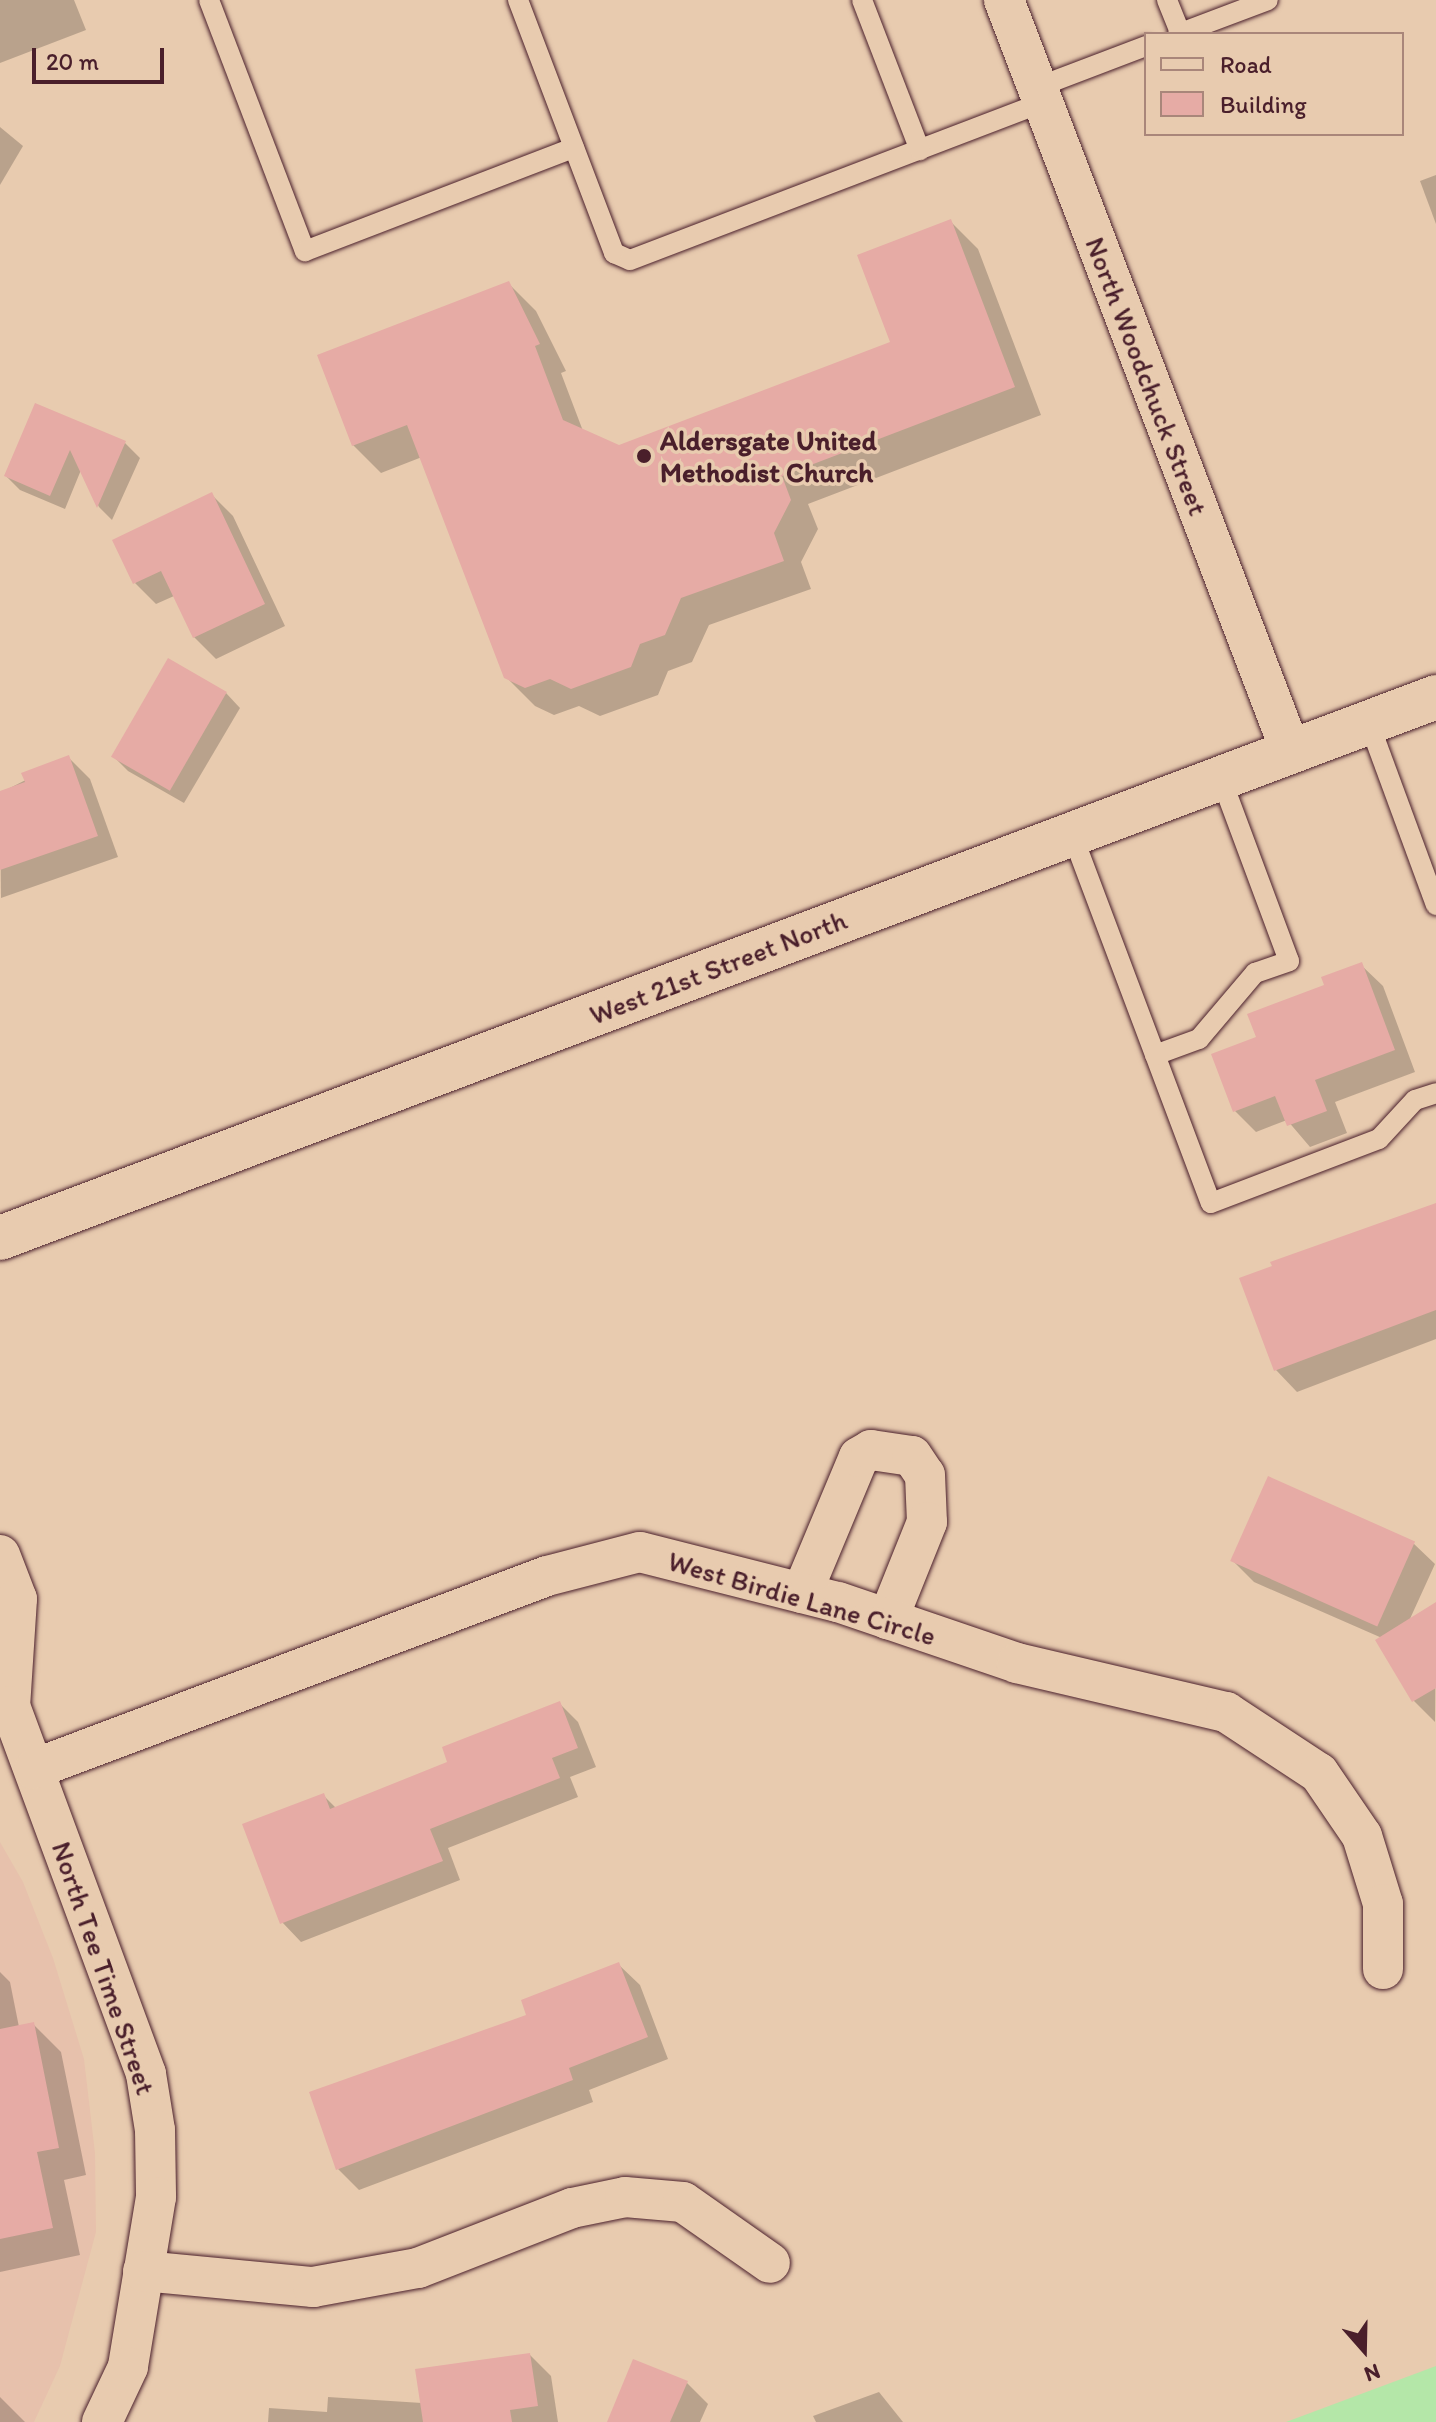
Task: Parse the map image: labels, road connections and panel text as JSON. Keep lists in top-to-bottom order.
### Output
{
  "streets": {
    "main road": ["West 21st Street North"],
    "street": ["North Woodchuck Street", "West Birdie Lane Circle", "North Tee Time Street"]
  },
  "crossings": [
    ["North Woodchuck Street", "West 21st Street North"],
    ["West Birdie Lane Circle", "North Tee Time Street"]
  ],
  "places": ["Aldersgate United Methodist Church"],
  "legend": ["Road", "Building"],
  "scale_bar": "20 m",
  "north": "bottom"
}
